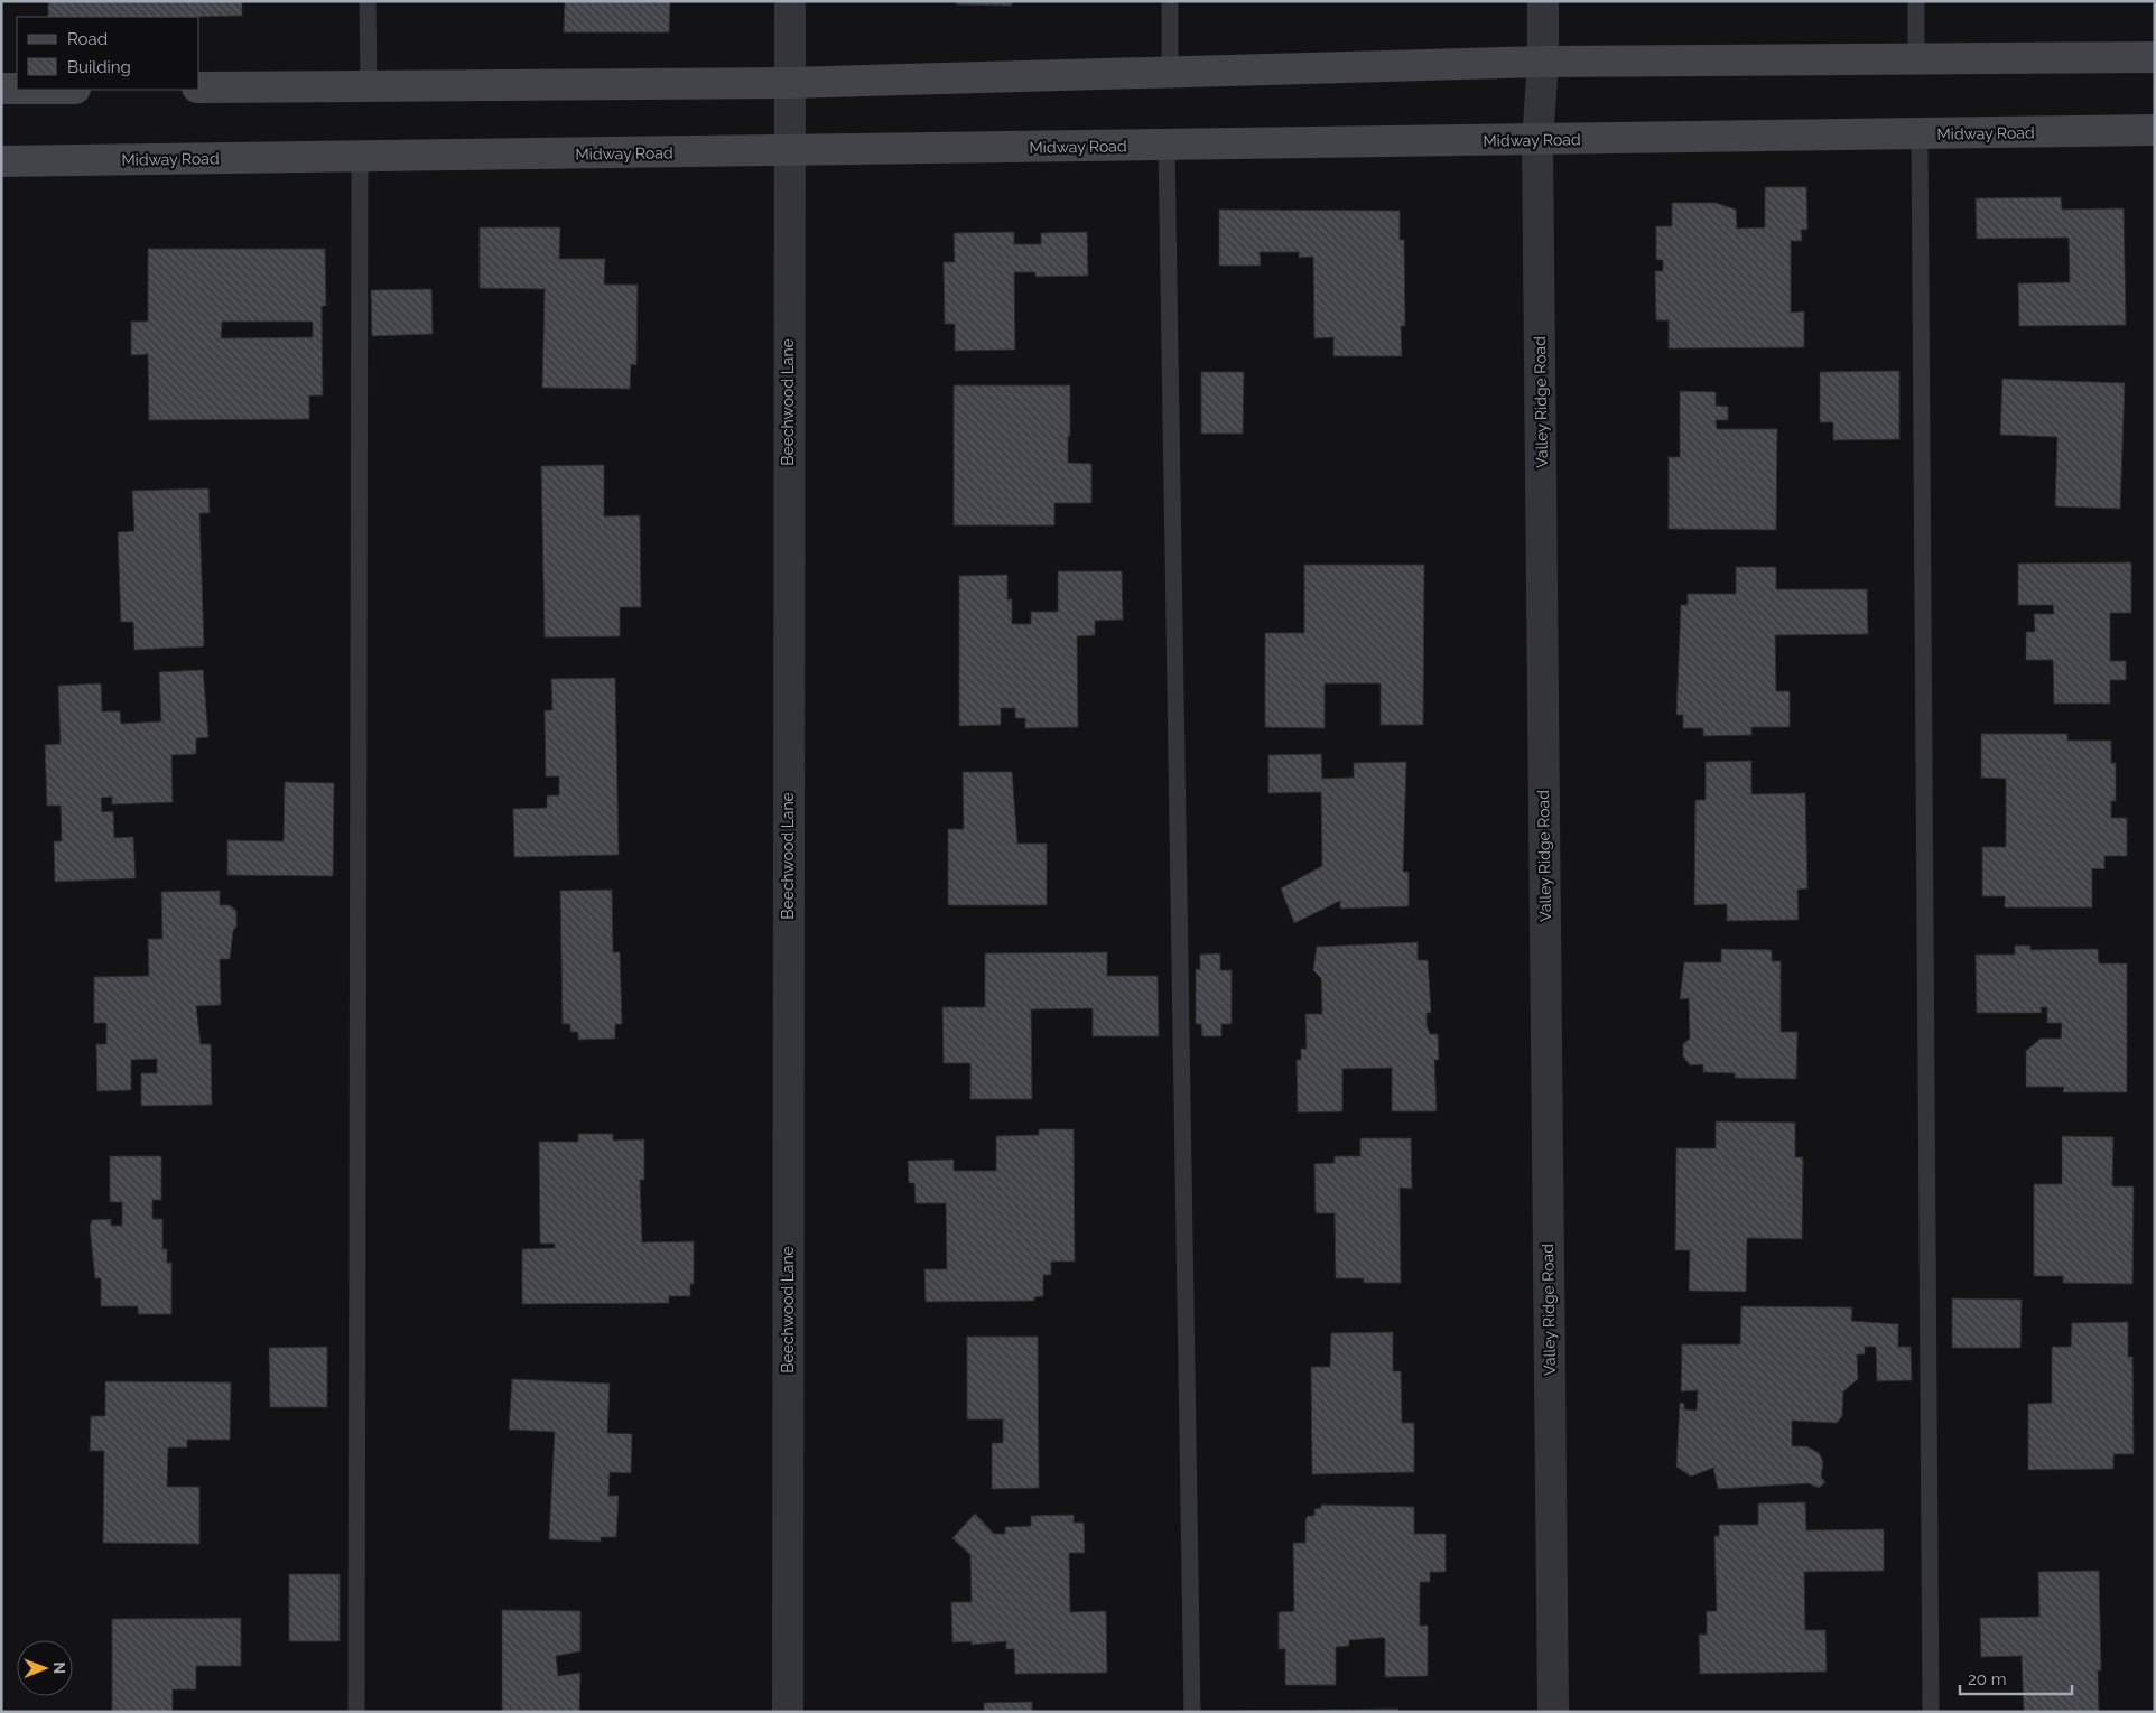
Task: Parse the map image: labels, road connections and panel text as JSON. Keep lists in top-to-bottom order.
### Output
{
  "streets": {
    "main road": ["Midway Road"],
    "street": ["Beechwood Lane", "Valley Ridge Road"]
  },
  "crossings": [
    ["Midway Road", "Beechwood Lane"],
    ["Midway Road", "Valley Ridge Road"]
  ],
  "legend": ["Road", "Building"],
  "scale_bar": "20 m",
  "north": "right"
}
